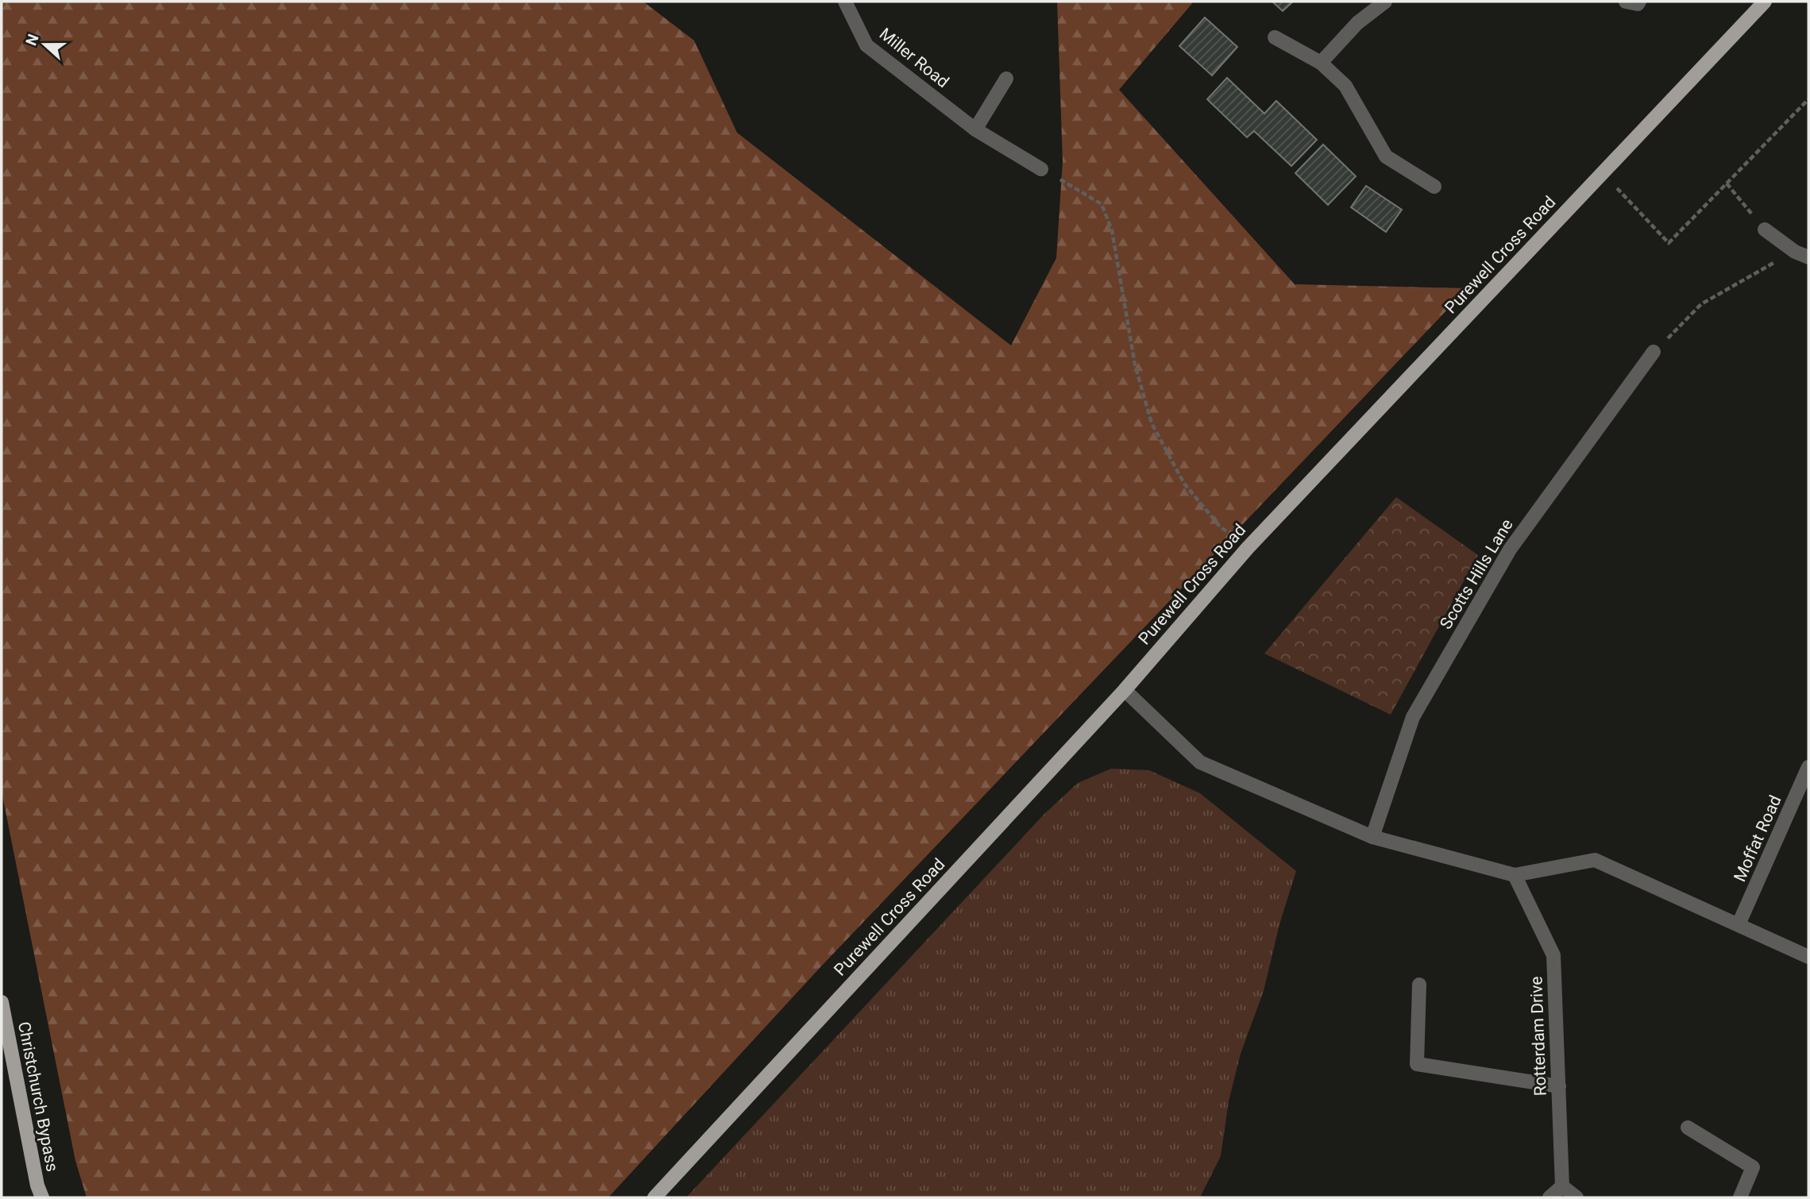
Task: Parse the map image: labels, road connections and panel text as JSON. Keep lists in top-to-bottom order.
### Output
{
  "streets": {
    "main road": ["Purewell Cross Road", "Christchurch Bypass"],
    "street": [
      "Miller Road",
      "Scotts Hills Lane",
      "Moffat Road",
      "Rotterdam Drive"
    ]
  },
  "north": "left"
}
